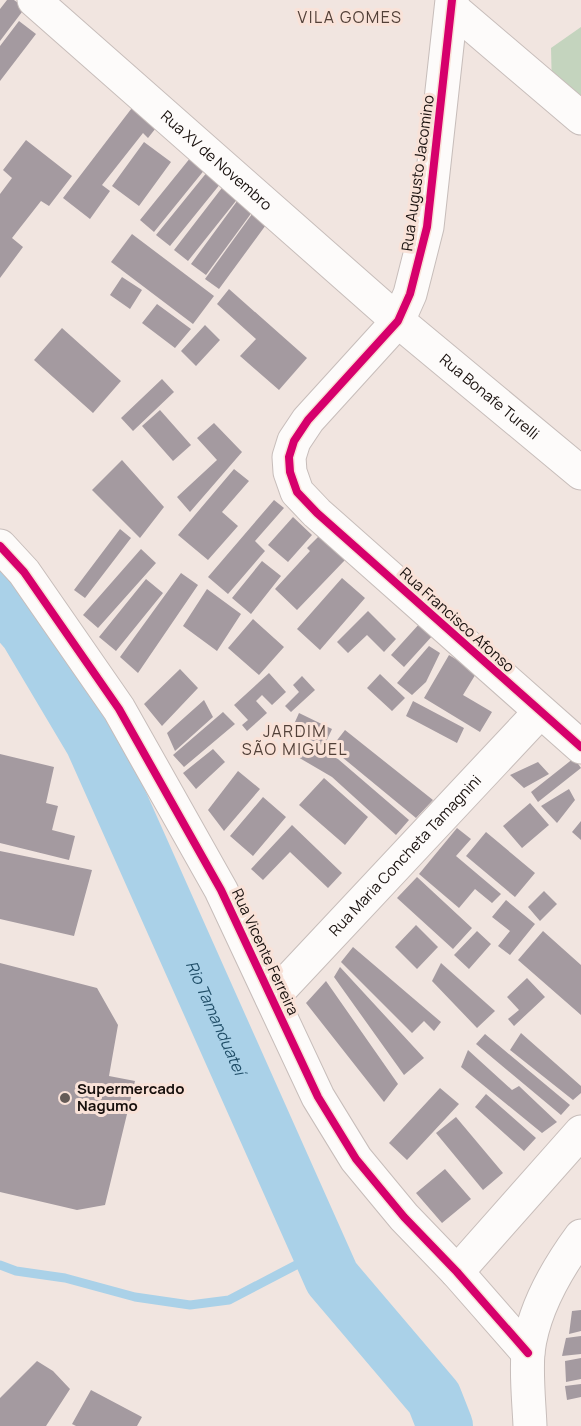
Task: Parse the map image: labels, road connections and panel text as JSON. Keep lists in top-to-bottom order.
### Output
{
  "streets": {
    "street": [
      "Rua XV de Novembro",
      "Rua Augusto Jacomino",
      "Rua Bonafe Turelli",
      "Rua Francisco Afonso",
      "Rua Maria Concheta Tamagnini",
      "Rua Vicente Ferreira"
    ]
  },
  "crossings": [
    ["Rua XV de Novembro", "Rua Augusto Jacomino"],
    ["Rua XV de Novembro", "Rua Bonafe Turelli"],
    ["Rua Augusto Jacomino", "Rua Bonafe Turelli"],
    ["Rua Augusto Jacomino", "Rua Francisco Afonso"],
    ["Rua Francisco Afonso", "Rua Maria Concheta Tamagnini"],
    ["Rua Maria Concheta Tamagnini", "Rua Vicente Ferreira"]
  ],
  "districts": ["VILA GOMES", "JARDIM SÃO MIGUEL"],
  "water": ["Rio Tamanduateí"],
  "places": ["Supermercado Nagumo"]
}
